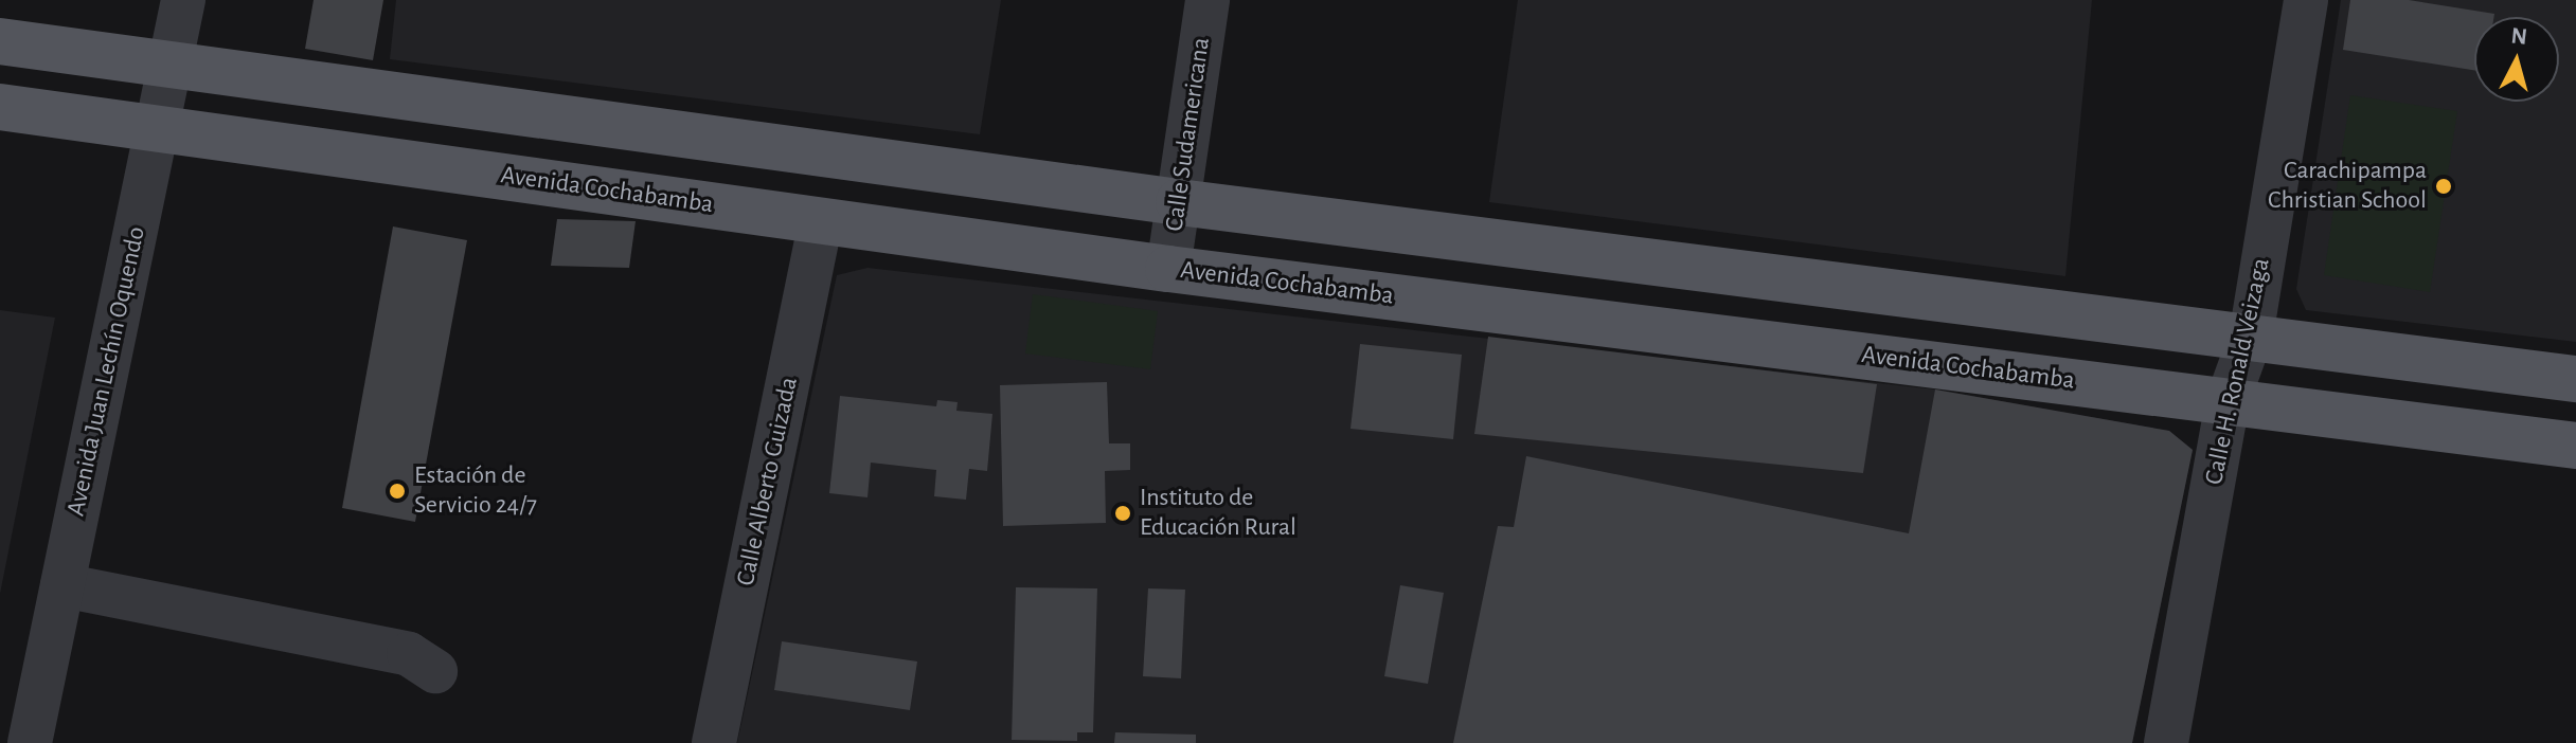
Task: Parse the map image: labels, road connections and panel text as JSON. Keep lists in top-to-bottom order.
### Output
{
  "streets": {
    "main road": ["Avenida Cochabamba"],
    "street": [
      "Calle Sudamericana",
      "Avenida Juan Lechín Oquendo",
      "Calle H. Ronald Veizaga",
      "Calle Alberto Guizada"
    ]
  },
  "crossings": [
    ["Calle Sudamericana", "Avenida Cochabamba"],
    ["Avenida Cochabamba", "Avenida Juan Lechín Oquendo"],
    ["Avenida Cochabamba", "Calle H. Ronald Veizaga"],
    ["Avenida Cochabamba", "Calle Alberto Guizada"]
  ],
  "places": ["Carachipampa Christian School", "Estación de Servicio 24/7", "Instituto de Educación Rural"],
  "north": "top"
}
